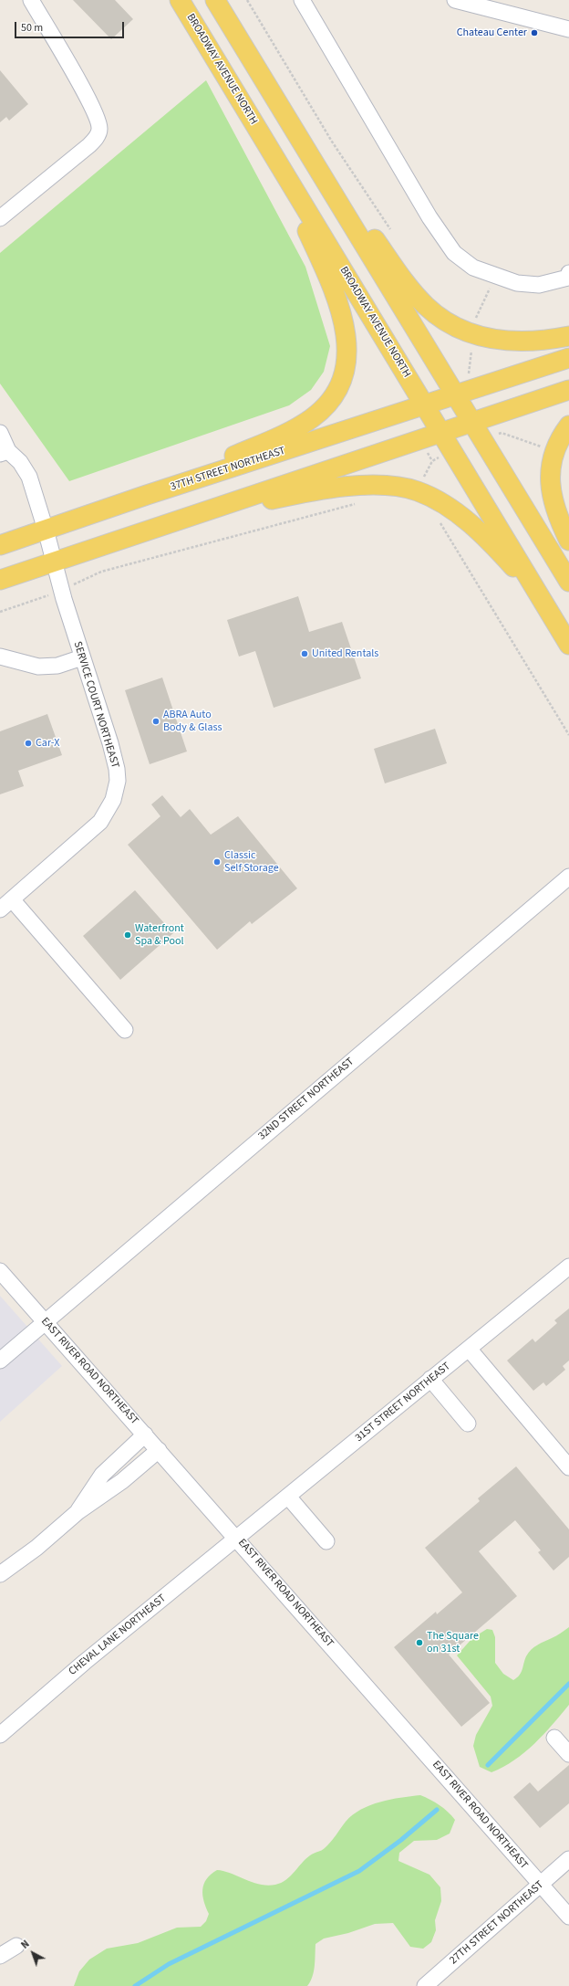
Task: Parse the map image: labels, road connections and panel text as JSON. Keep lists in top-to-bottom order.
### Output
{
  "streets": {
    "main road": ["BROADWAY AVENUE NORTH", "37TH STREET NORTHEAST"],
    "street": [
      "SERVICE COURT NORTHEAST",
      "32ND STREET NORTHEAST",
      "EAST RIVER ROAD NORTHEAST",
      "31ST STREET NORTHEAST",
      "CHEVAL LANE NORTHEAST",
      "27TH STREET NORTHEAST"
    ]
  },
  "crossings": [
    ["BROADWAY AVENUE NORTH", "37TH STREET NORTHEAST"],
    ["37TH STREET NORTHEAST", "SERVICE COURT NORTHEAST"],
    ["32ND STREET NORTHEAST", "EAST RIVER ROAD NORTHEAST"],
    ["EAST RIVER ROAD NORTHEAST", "31ST STREET NORTHEAST"],
    ["EAST RIVER ROAD NORTHEAST", "CHEVAL LANE NORTHEAST"],
    ["EAST RIVER ROAD NORTHEAST", "27TH STREET NORTHEAST"],
    ["31ST STREET NORTHEAST", "CHEVAL LANE NORTHEAST"]
  ],
  "places": [
    "Chateau Center",
    "United Rentals",
    "ABRA Auto Body & Glass",
    "Car-X",
    "Classic Self Storage",
    "Waterfront Spa & Pool",
    "The Square on 31st"
  ],
  "scale_bar": "50 m",
  "north": "top left"
}
